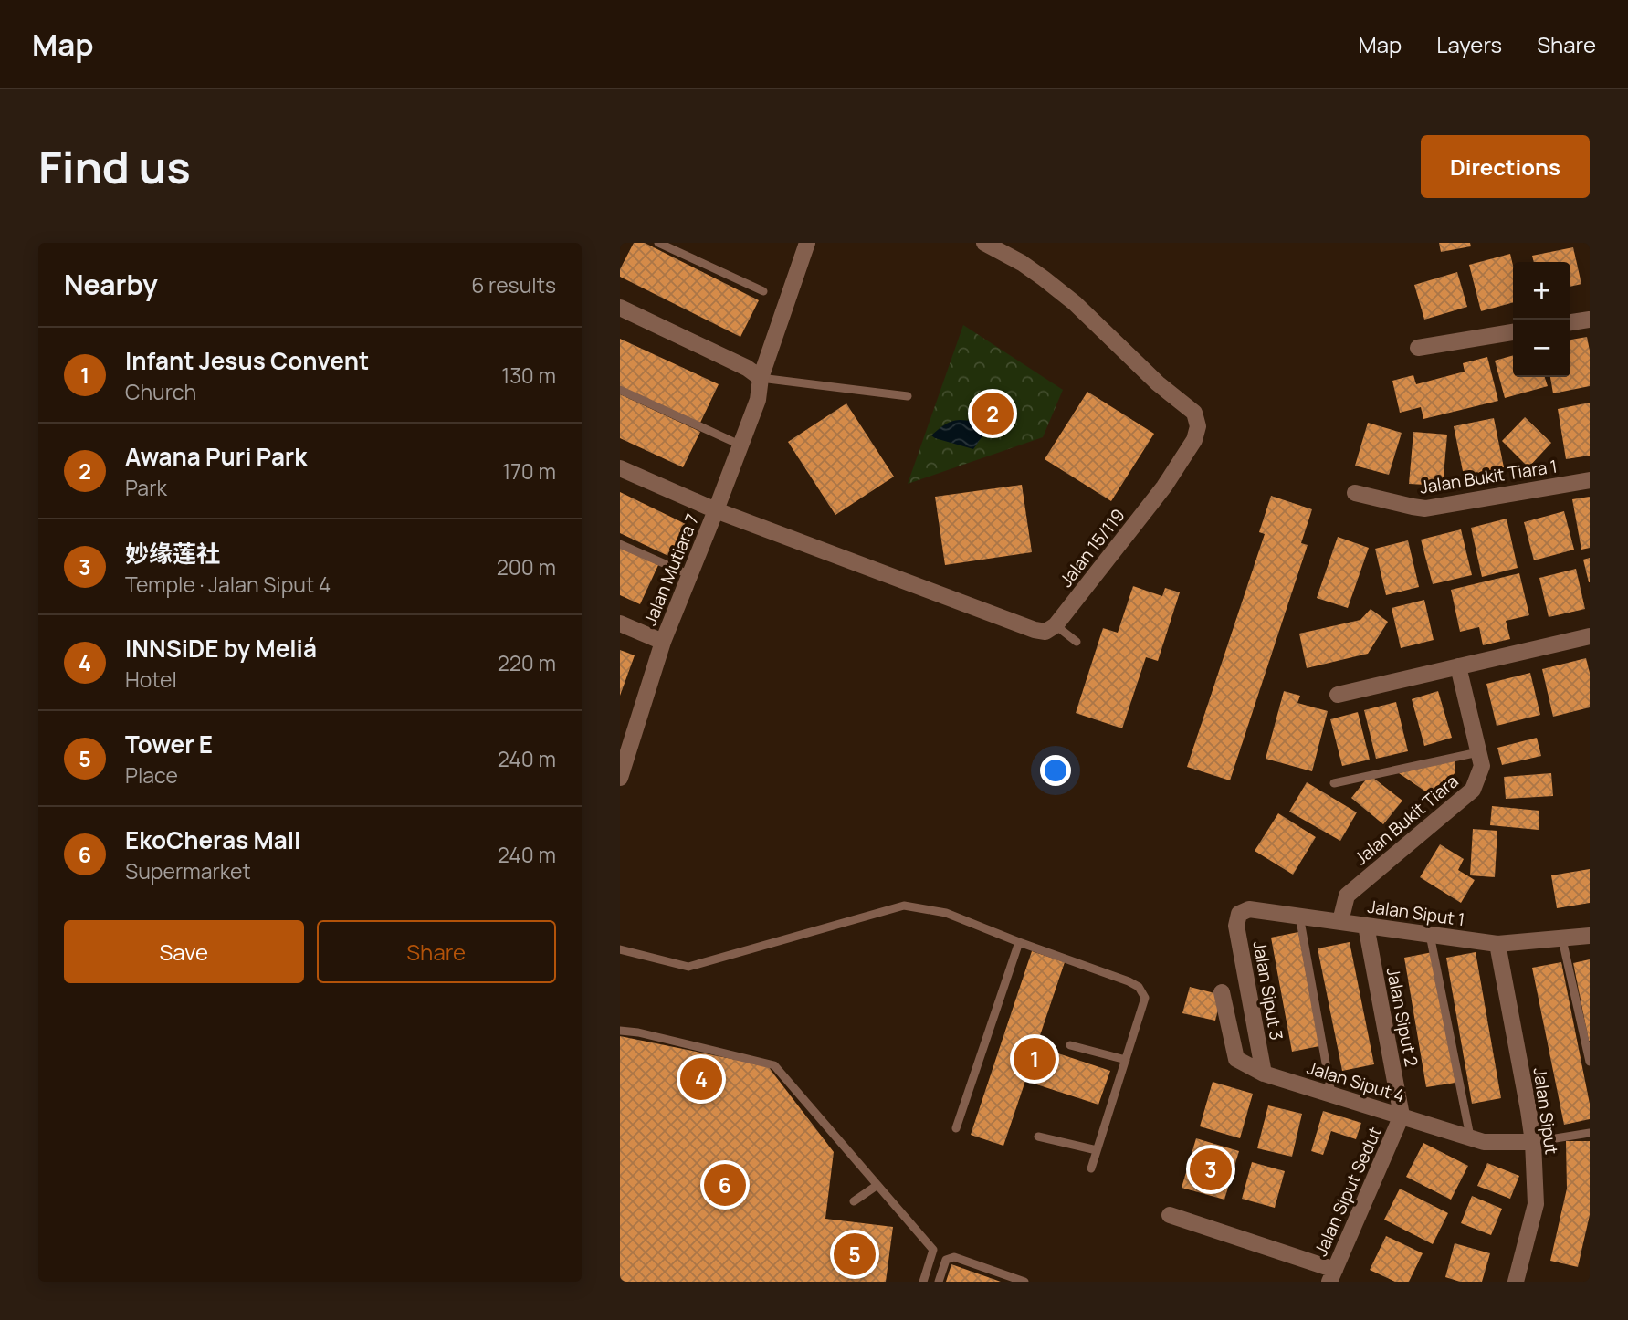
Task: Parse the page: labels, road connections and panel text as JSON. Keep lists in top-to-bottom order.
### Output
{
  "streets": {
    "street": [
      "Jalan Bukit Tiara 1",
      "Jalan 15/119",
      "Jalan Mutiara 7",
      "Jalan Bukit Tiara",
      "Jalan Siput 1",
      "Jalan Siput 3",
      "Jalan Siput 2",
      "Jalan Siput 4",
      "Jalan Siput",
      "Jalan Siput Sedut"
    ]
  },
  "crossings": [
    ["Jalan Bukit Tiara", "Jalan Siput 1"],
    ["Jalan Siput 1", "Jalan Siput 3"],
    ["Jalan Siput 1", "Jalan Siput 2"],
    ["Jalan Siput 1", "Jalan Siput"],
    ["Jalan Siput 3", "Jalan Siput 4"],
    ["Jalan Siput 2", "Jalan Siput 4"],
    ["Jalan Siput 2", "Jalan Siput Sedut"],
    ["Jalan Siput 4", "Jalan Siput"],
    ["Jalan Siput 4", "Jalan Siput Sedut"]
  ],
  "page": {
    "header": "Map",
    "nav": ["Map", "Layers", "Share"],
    "buttons": [
      "Directions",
      ["Save", "Share"]
    ],
    "title": "Find us",
    "heading": ["Nearby", "6 results"],
    "map_buttons": ["+", "−"],
    "list": [
      {
        "mark": "1",
        "name": "Infant Jesus Convent",
        "note": "Church",
        "value": "130 m"
      },
      {
        "mark": "2",
        "name": "Awana Puri Park",
        "note": "Park",
        "value": "170 m"
      },
      {
        "mark": "3",
        "name": "妙缘莲社",
        "note": "Temple · Jalan Siput 4",
        "value": "200 m"
      },
      {
        "mark": "4",
        "name": "INNSiDE by Meliá",
        "note": "Hotel",
        "value": "220 m"
      },
      {
        "mark": "5",
        "name": "Tower E",
        "note": "Place",
        "value": "240 m"
      },
      {
        "mark": "6",
        "name": "EkoCheras Mall",
        "note": "Supermarket",
        "value": "240 m"
      }
    ],
    "pins": [
      "2",
      "1",
      "4",
      "3",
      "6",
      "5"
    ]
  }
}
